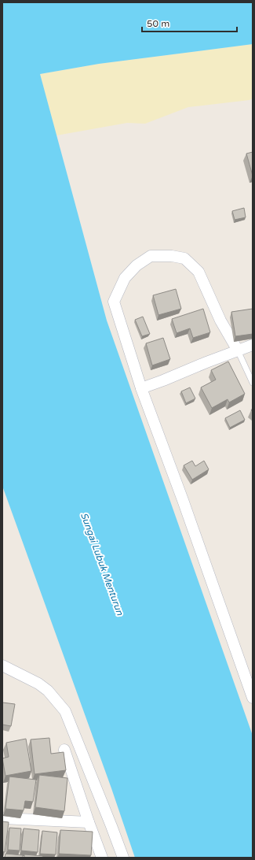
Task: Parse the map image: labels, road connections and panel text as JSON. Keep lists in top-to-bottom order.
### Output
{
  "water": ["Sungai Lubuk Menturun"],
  "scale_bar": "50 m"
}
